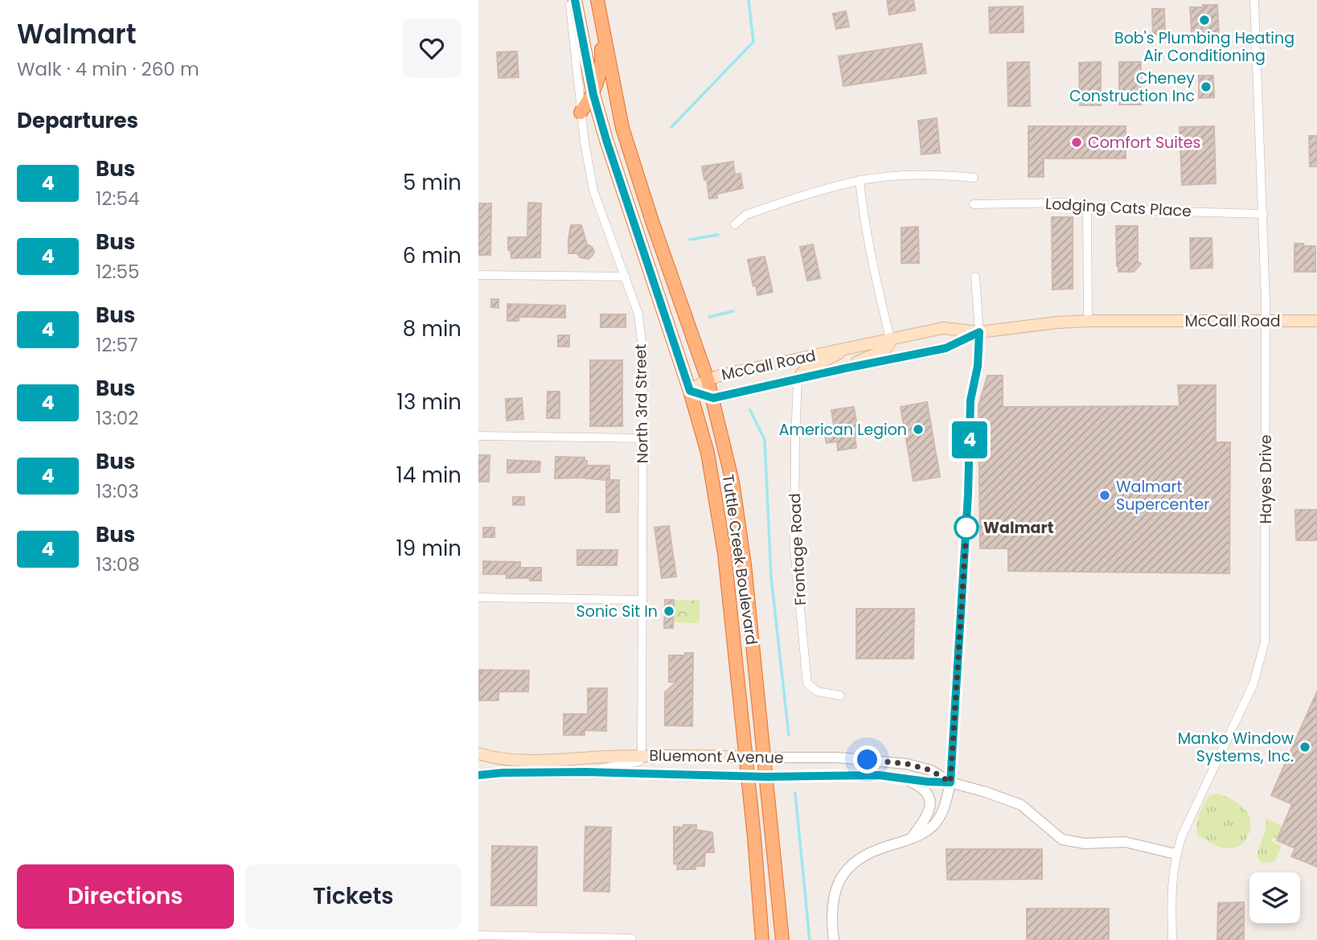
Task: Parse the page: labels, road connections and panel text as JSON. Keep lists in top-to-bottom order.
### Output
{
  "streets": {
    "highway": ["Tuttle Creek Boulevard"],
    "main road": ["McCall Road", "Bluemont Avenue"],
    "street": [
      "Lodging Cats Place",
      "North 3rd Street",
      "Hayes Drive",
      "Frontage Road"
    ]
  },
  "crossings": [
    ["Lodging Cats Place", "Hayes Drive"],
    ["McCall Road", "Hayes Drive"],
    ["McCall Road", "Frontage Road"],
    ["McCall Road", "Tuttle Creek Boulevard"],
    ["North 3rd Street", "Bluemont Avenue"],
    ["Hayes Drive", "Bluemont Avenue"],
    ["Tuttle Creek Boulevard", "Bluemont Avenue"]
  ],
  "places": [
    "Bob's Plumbing Heating Air Conditioning",
    "Cheney Construction Inc",
    "Comfort Suites",
    "American Legion",
    "Walmart Supercenter",
    "Walmart",
    "Sonic Sit In",
    "Manko Window Systems, Inc."
  ],
  "lines": ["bus line 4"],
  "page": {
    "heading": [
      ["Walmart", "Walk · 4 min · 260 m"],
      "Departures"
    ],
    "on_map": "4",
    "list": [
      {
        "mark": "4",
        "name": "Bus",
        "note": "12:54",
        "value": "5 min"
      },
      {
        "mark": "4",
        "name": "Bus",
        "note": "12:55",
        "value": "6 min"
      },
      {
        "mark": "4",
        "name": "Bus",
        "note": "12:57",
        "value": "8 min"
      },
      {
        "mark": "4",
        "name": "Bus",
        "note": "13:02",
        "value": "13 min"
      },
      {
        "mark": "4",
        "name": "Bus",
        "note": "13:03",
        "value": "14 min"
      },
      {
        "mark": "4",
        "name": "Bus",
        "note": "13:08",
        "value": "19 min"
      }
    ],
    "buttons": ["Directions", "Tickets"]
  }
}
